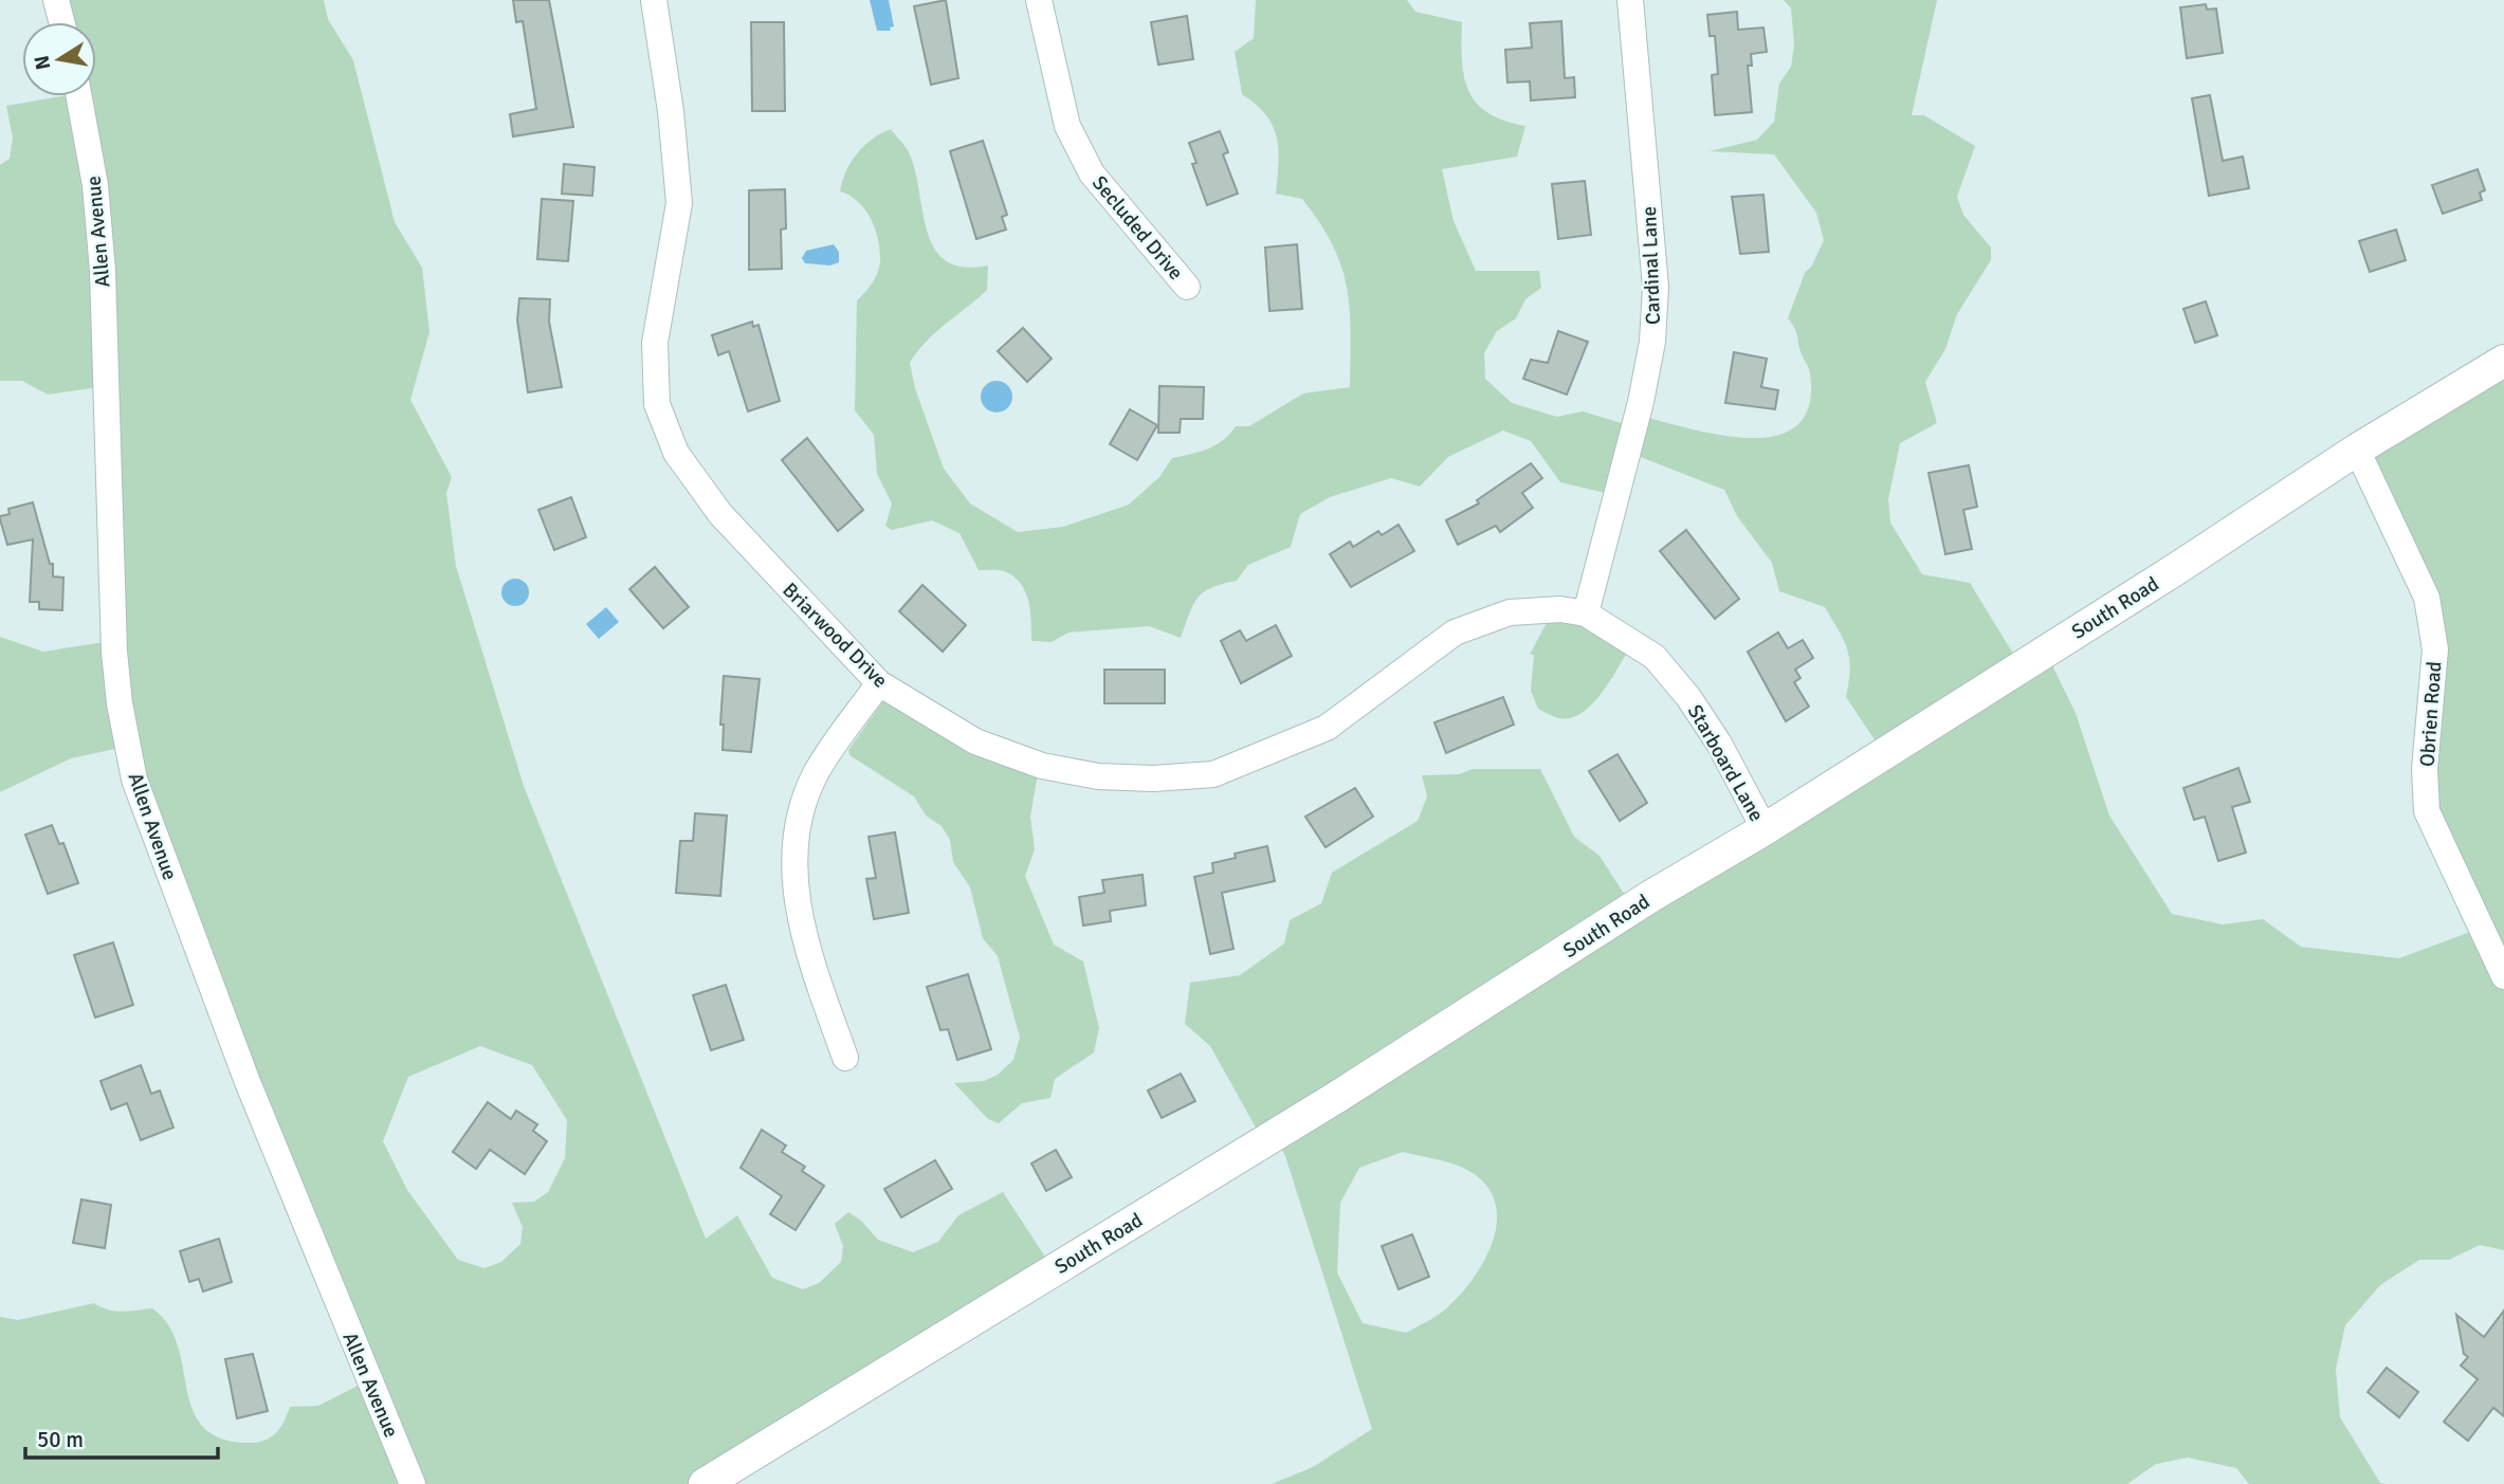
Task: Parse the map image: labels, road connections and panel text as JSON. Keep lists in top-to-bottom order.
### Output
{
  "streets": {
    "street": [
      "Secluded Drive",
      "Allen Avenue",
      "Cardinal Lane",
      "South Road",
      "Briarwood Drive",
      "Obrien Road",
      "Starboard Lane"
    ]
  },
  "crossings": [
    ["Cardinal Lane", "Briarwood Drive"],
    ["Cardinal Lane", "Starboard Lane"],
    ["South Road", "Obrien Road"],
    ["South Road", "Starboard Lane"],
    ["Briarwood Drive", "Starboard Lane"]
  ],
  "scale_bar": "50 m",
  "north": "left"
}
